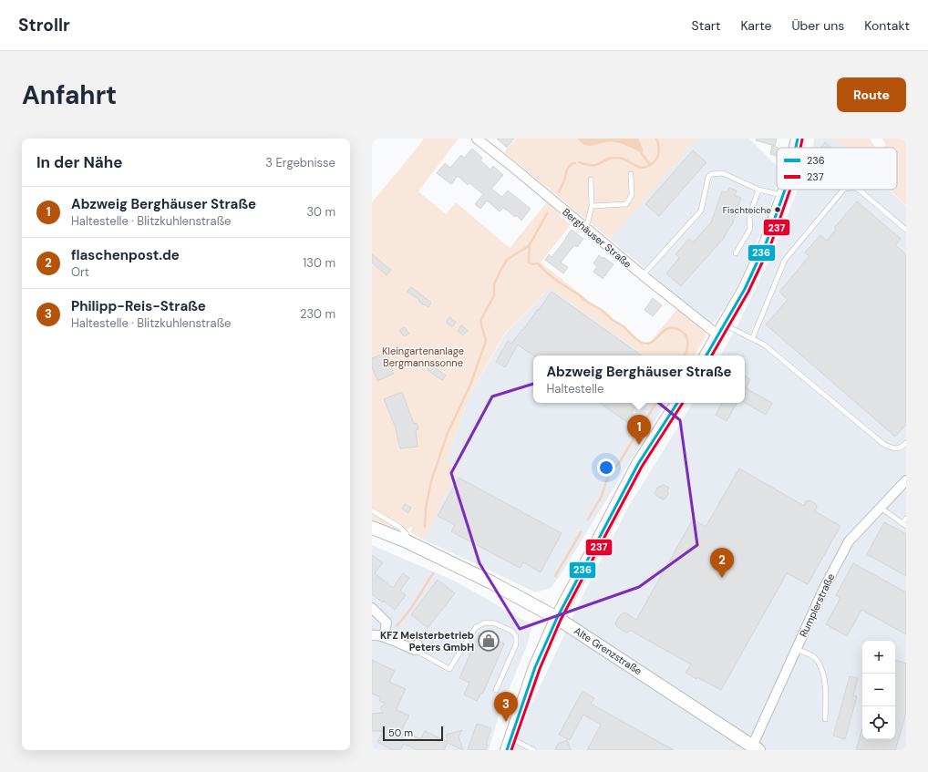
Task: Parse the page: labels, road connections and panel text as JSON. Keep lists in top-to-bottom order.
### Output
{
  "streets": {
    "main road": ["Alte Grenzstraße"],
    "street": ["Berghäuser Straße", "Rumplerstraße"]
  },
  "crossings": [
    ["Rumplerstraße", "Alte Grenzstraße"]
  ],
  "parks": ["Kleingartenanlage Bergmannssonne"],
  "places": {
    "other": ["Fischteiche"],
    "shop": ["KFZ Meisterbetrieb Peters GmbH"]
  },
  "lines": ["transit line 236", "transit line 237"],
  "legend": ["236", "237"],
  "scale_bar": "50 m",
  "page": {
    "header": "Strollr",
    "nav": [
      "Start",
      "Karte",
      "Über uns",
      "Kontakt"
    ],
    "buttons": "Route",
    "title": "Anfahrt",
    "heading": ["In der Nähe", "3 Ergebnisse"],
    "list": [
      {
        "mark": "1",
        "name": "Abzweig Berghäuser Straße",
        "note": "Haltestelle · Blitzkuhlenstraße",
        "value": "30 m"
      },
      {
        "mark": "2",
        "name": "flaschenpost.de",
        "note": "Ort",
        "value": "130 m"
      },
      {
        "mark": "3",
        "name": "Philipp-Reis-Straße",
        "note": "Haltestelle · Blitzkuhlenstraße",
        "value": "230 m"
      }
    ],
    "popup": ["Abzweig Berghäuser Straße", "Haltestelle"],
    "pins": ["1", "2", "3"],
    "map_buttons": ["+", "−"],
    "scale": "50 m"
  }
}
